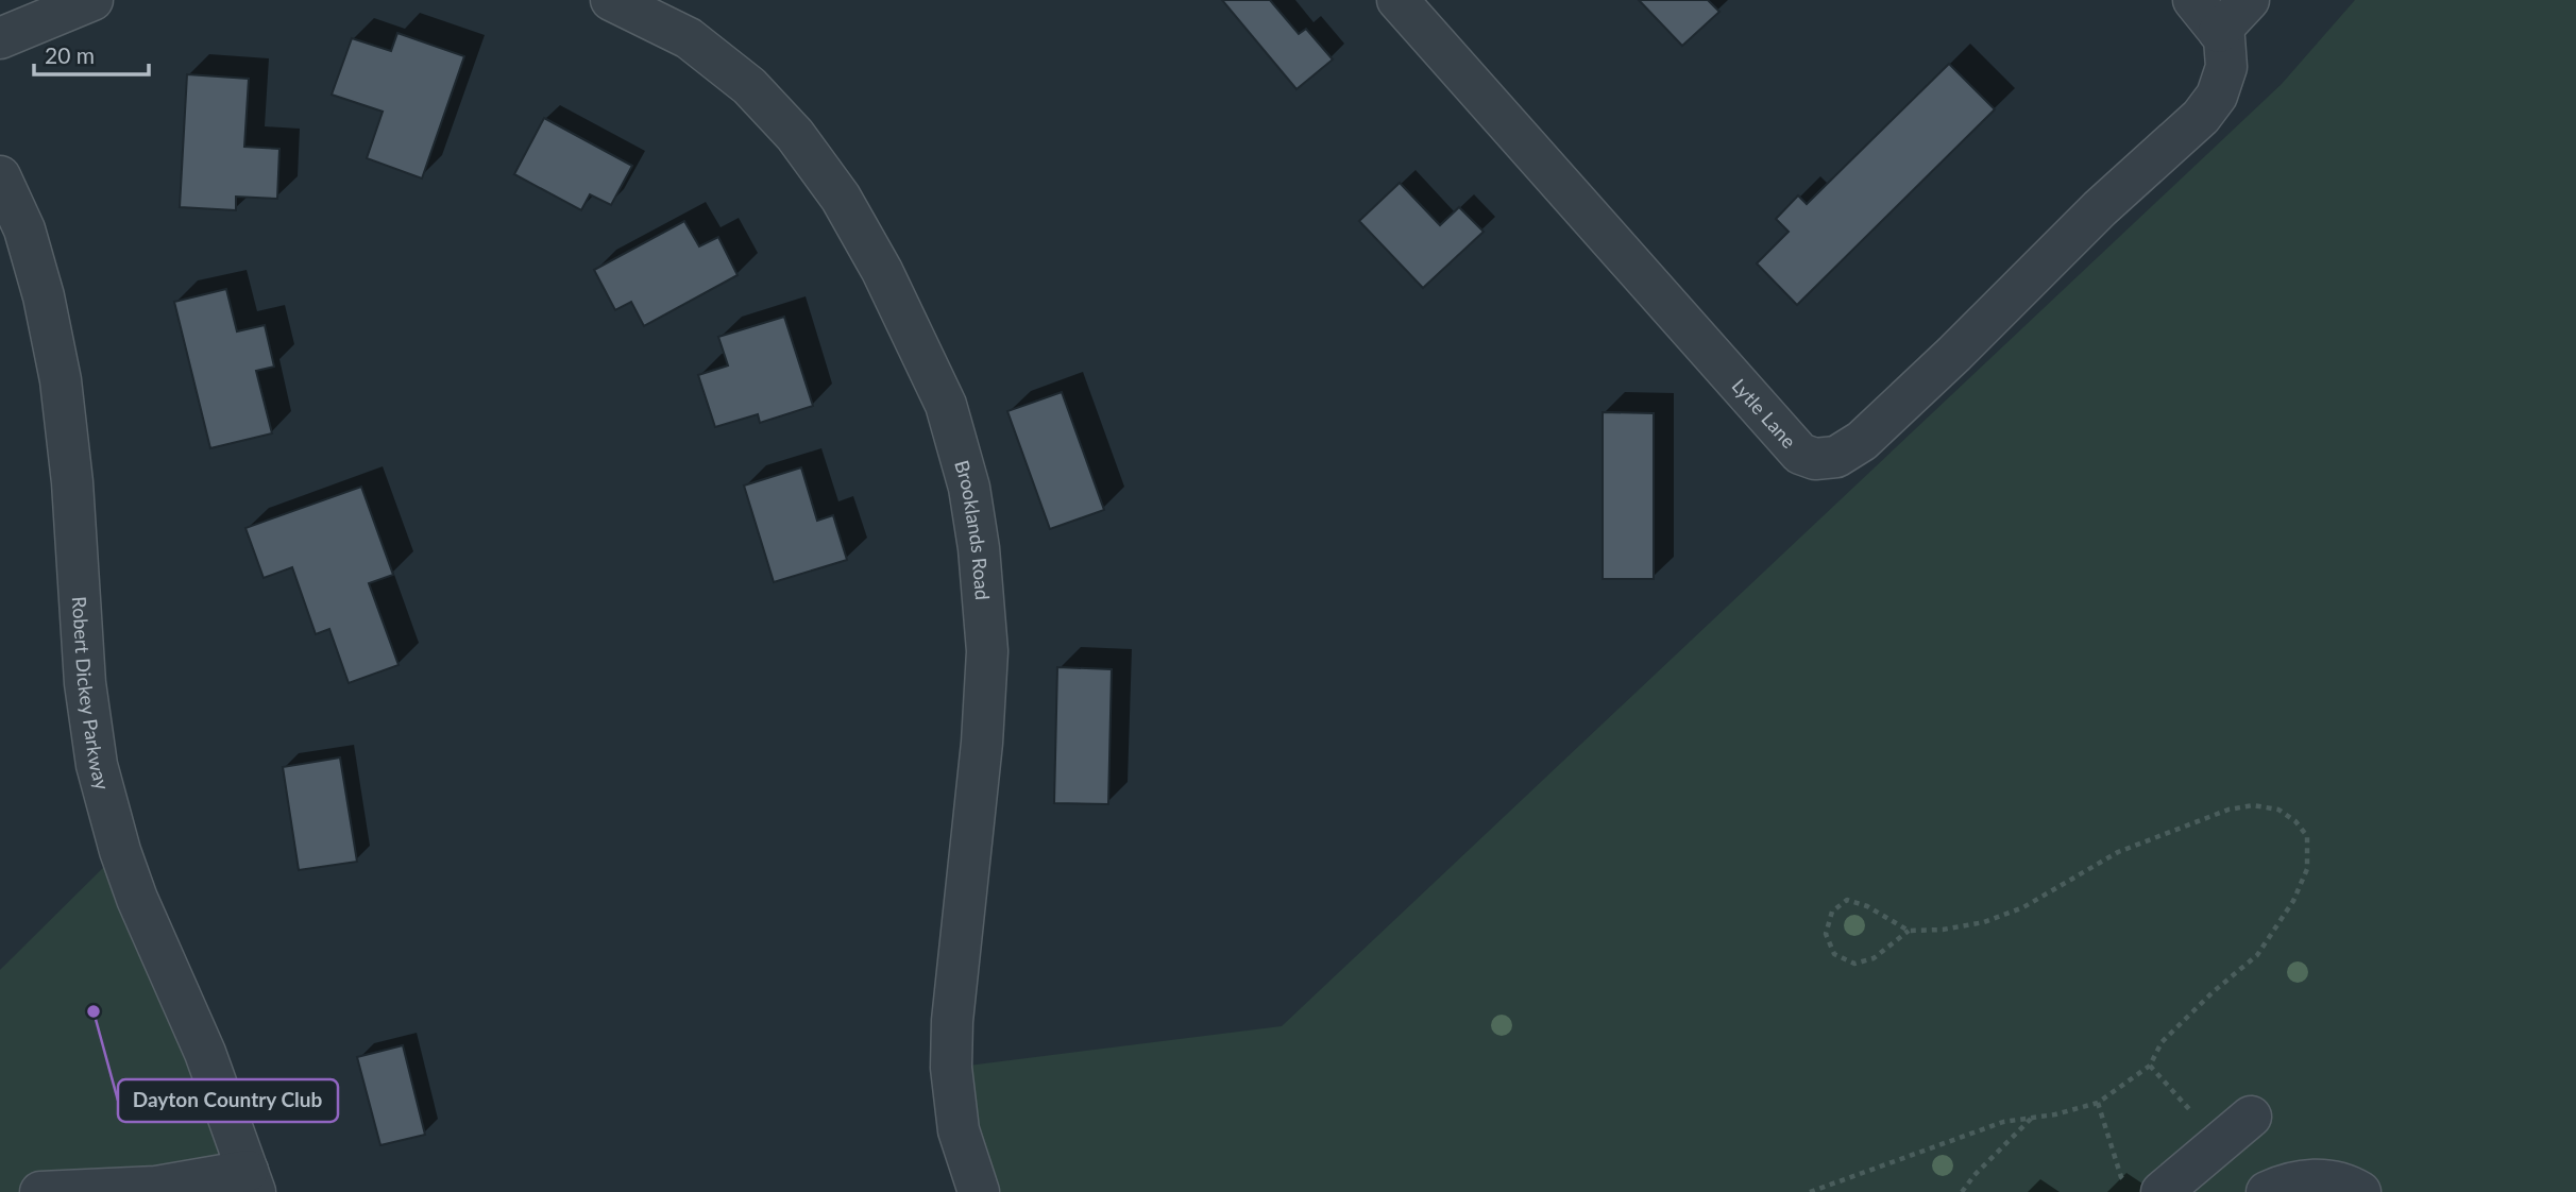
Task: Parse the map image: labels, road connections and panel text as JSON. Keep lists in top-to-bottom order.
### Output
{
  "streets": {
    "street": ["Lytle Lane", "Brooklands Road", "Robert Dickey Parkway"]
  },
  "places": ["Dayton Country Club"],
  "scale_bar": "20 m"
}
